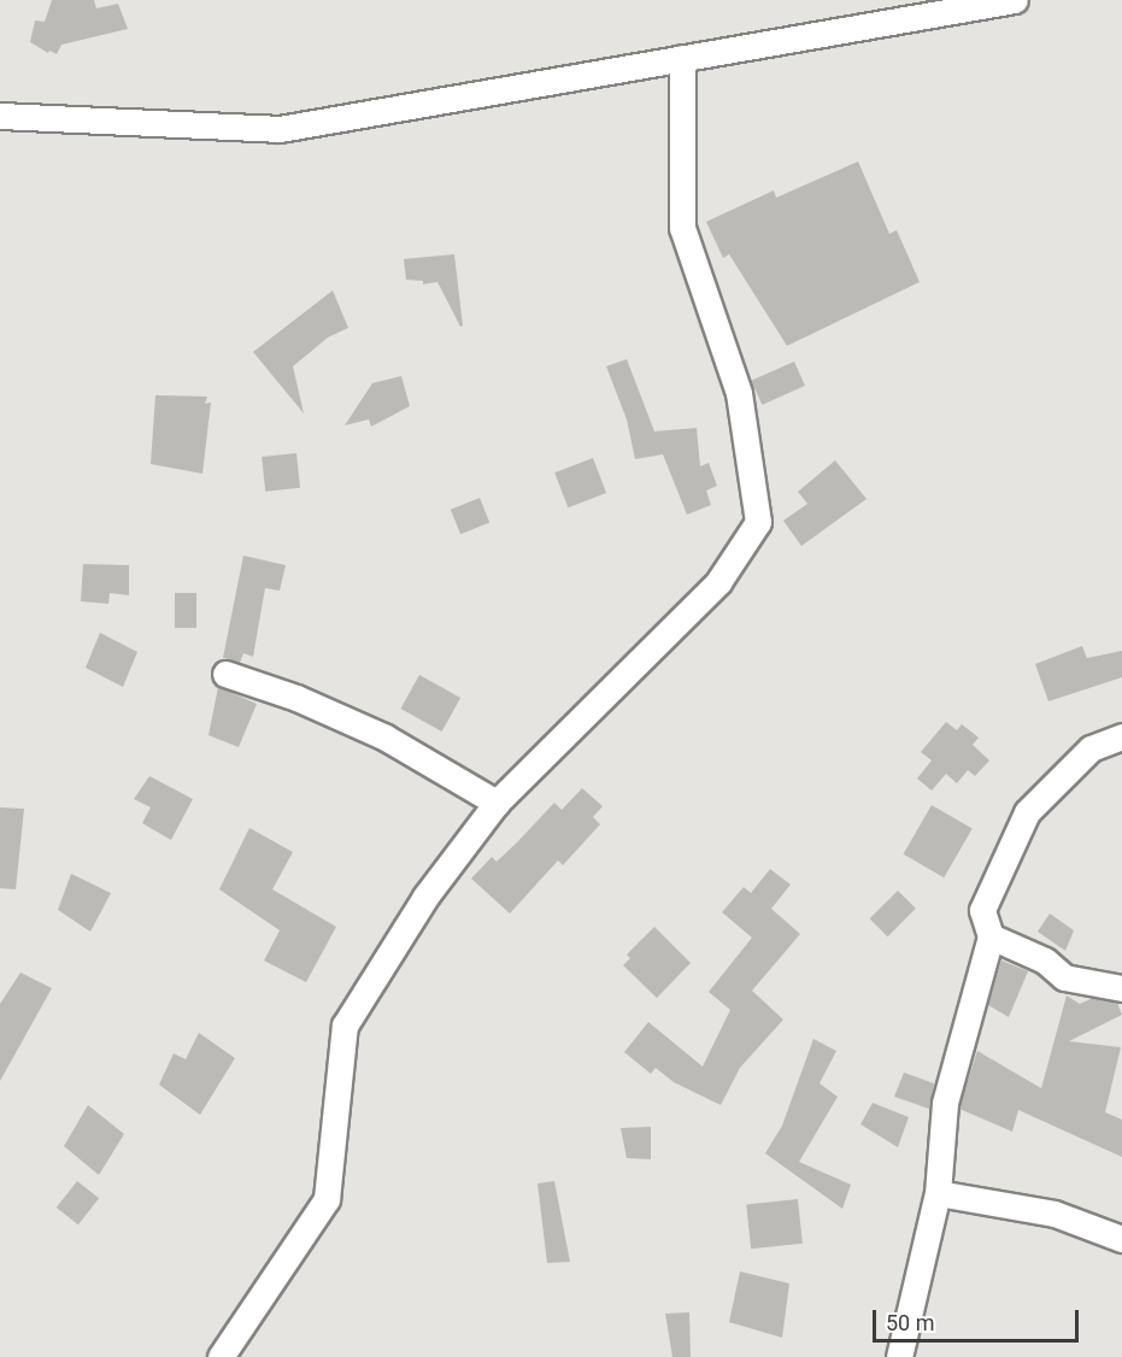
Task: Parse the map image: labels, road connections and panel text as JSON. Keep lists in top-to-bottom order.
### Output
{
  "scale_bar": "50 m"
}
